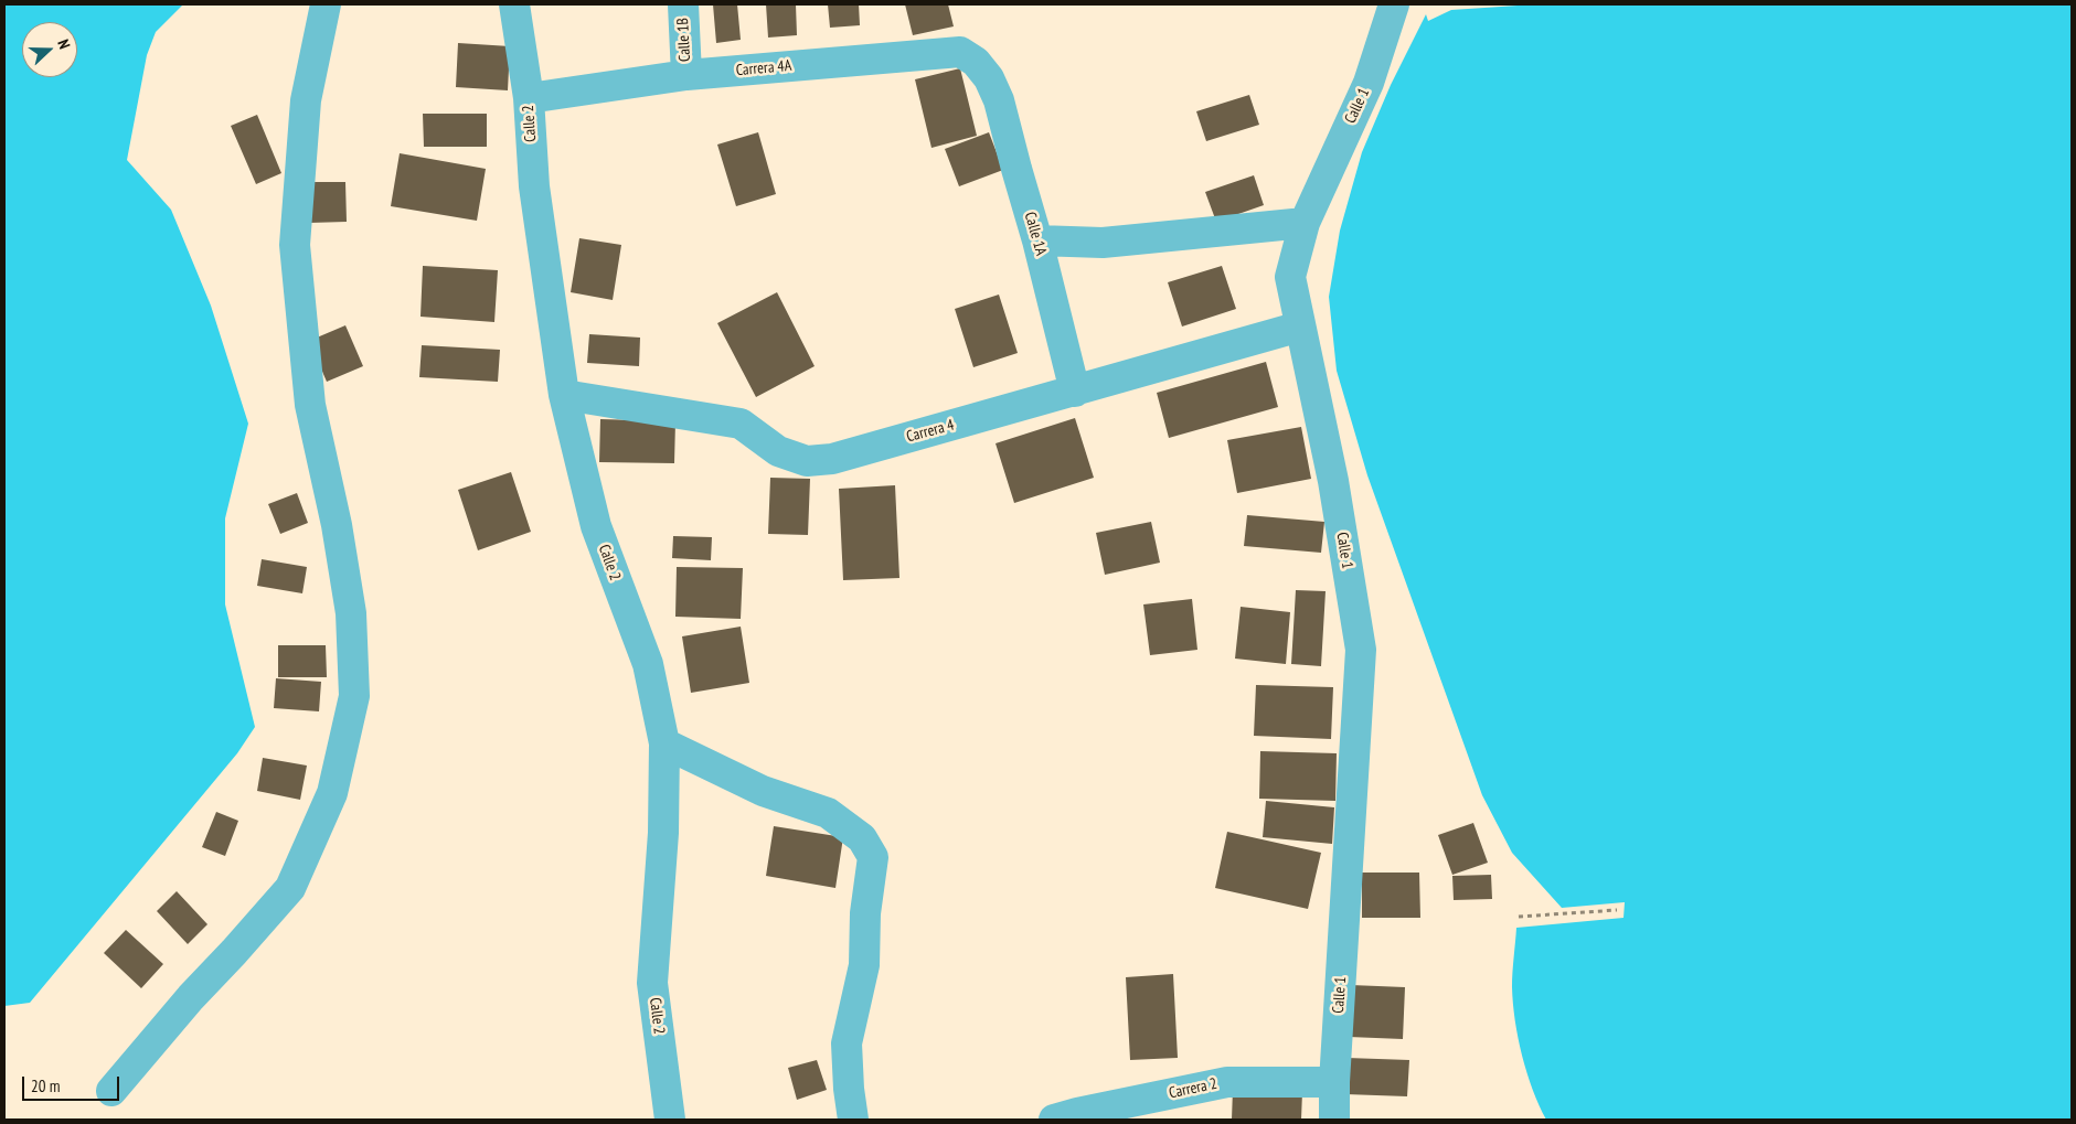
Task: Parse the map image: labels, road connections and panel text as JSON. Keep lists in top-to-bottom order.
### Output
{
  "streets": {
    "street": [
      "Calle 1B",
      "Carrera 4A",
      "Calle 1",
      "Calle 2",
      "Calle 1A",
      "Carrera 4",
      "Carrera 2"
    ]
  },
  "crossings": [
    ["Calle 1B", "Carrera 4A"],
    ["Carrera 4A", "Calle 2"],
    ["Carrera 4A", "Calle 1A"],
    ["Calle 1", "Carrera 4"],
    ["Calle 1", "Carrera 2"],
    ["Calle 2", "Carrera 4"],
    ["Calle 1A", "Carrera 4"]
  ],
  "scale_bar": "20 m",
  "north": "right"
}
